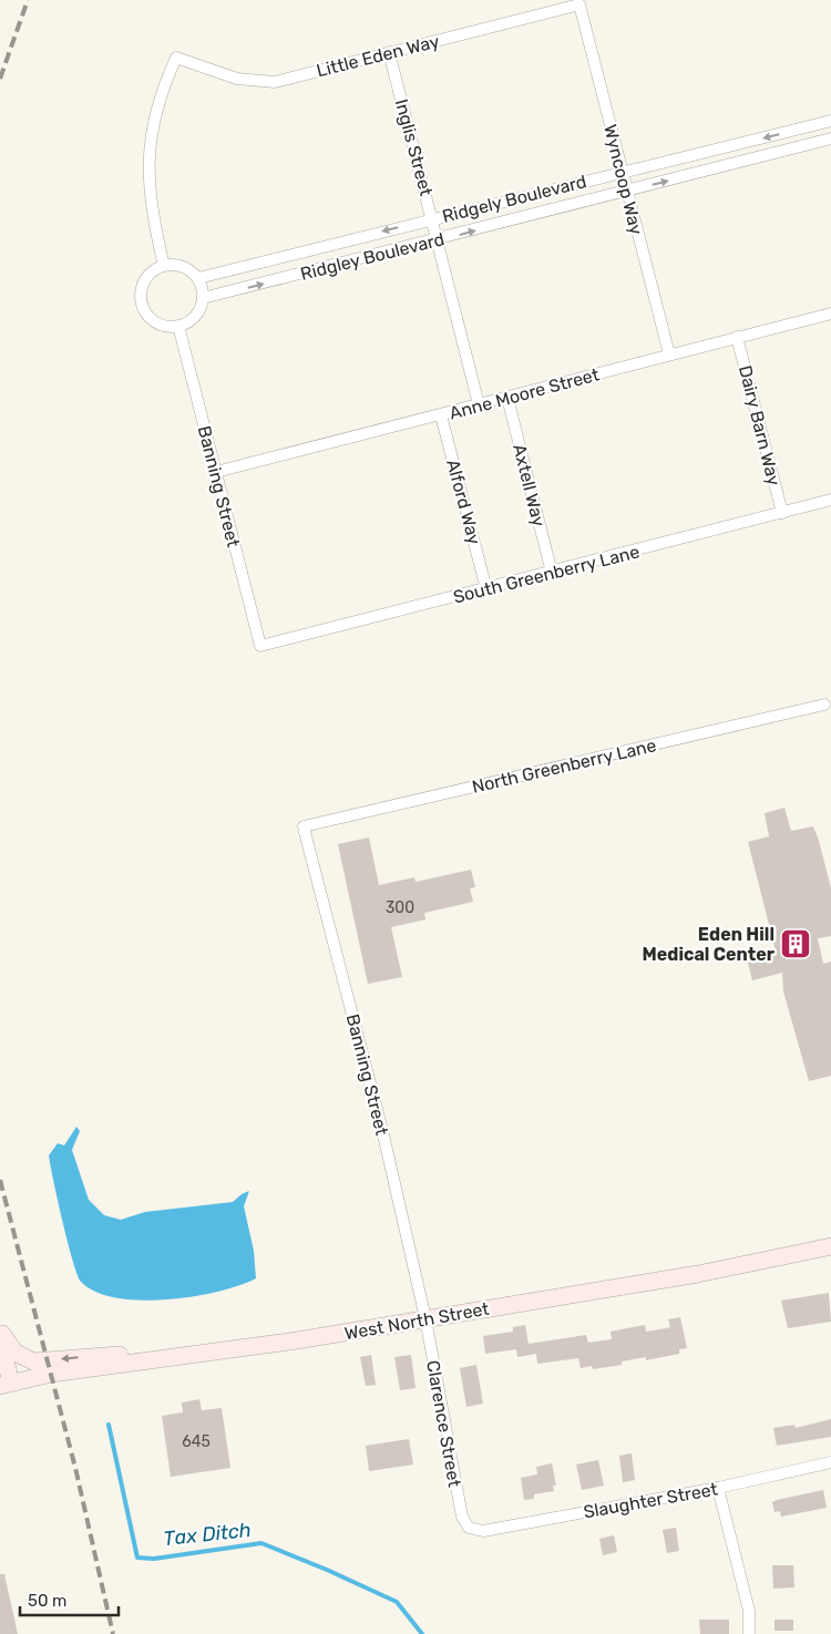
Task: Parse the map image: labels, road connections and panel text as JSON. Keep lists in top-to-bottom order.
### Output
{
  "streets": {
    "main road": ["West North Street"],
    "street": [
      "Little Eden Way",
      "Inglis Street",
      "Wyncoop Way",
      "Ridgely Boulevard",
      "Ridgley Boulevard",
      "Anne Moore Street",
      "Dairy Barn Way",
      "Axtell Way",
      "Banning Street",
      "Alford Way",
      "South Greenberry Lane",
      "North Greenberry Lane",
      "Clarence Street",
      "Slaughter Street"
    ]
  },
  "crossings": [
    ["Little Eden Way", "Inglis Street"],
    ["Little Eden Way", "Wyncoop Way"],
    ["Little Eden Way", "Ridgely Boulevard"],
    ["Little Eden Way", "Ridgley Boulevard"],
    ["Little Eden Way", "Banning Street"],
    ["Inglis Street", "Ridgely Boulevard"],
    ["Inglis Street", "Ridgley Boulevard"],
    ["Inglis Street", "Anne Moore Street"],
    ["Wyncoop Way", "Ridgely Boulevard"],
    ["Wyncoop Way", "Ridgley Boulevard"],
    ["Wyncoop Way", "Anne Moore Street"],
    ["Ridgely Boulevard", "Ridgley Boulevard"],
    ["Ridgely Boulevard", "Banning Street"],
    ["Ridgley Boulevard", "Banning Street"],
    ["Anne Moore Street", "Dairy Barn Way"],
    ["Anne Moore Street", "Axtell Way"],
    ["Anne Moore Street", "Banning Street"],
    ["Anne Moore Street", "Alford Way"],
    ["Dairy Barn Way", "South Greenberry Lane"],
    ["Axtell Way", "South Greenberry Lane"],
    ["Banning Street", "South Greenberry Lane"],
    ["Banning Street", "North Greenberry Lane"],
    ["Banning Street", "West North Street"],
    ["Banning Street", "Clarence Street"],
    ["Alford Way", "South Greenberry Lane"],
    ["West North Street", "Clarence Street"],
    ["Clarence Street", "Slaughter Street"]
  ],
  "one_way": ["Ridgely Boulevard", "Ridgley Boulevard"],
  "water": ["Tax Ditch"],
  "places": {
    "building": ["Eden Hill Medical Center"]
  },
  "house_numbers": ["300", "645"],
  "scale_bar": "50 m"
}
